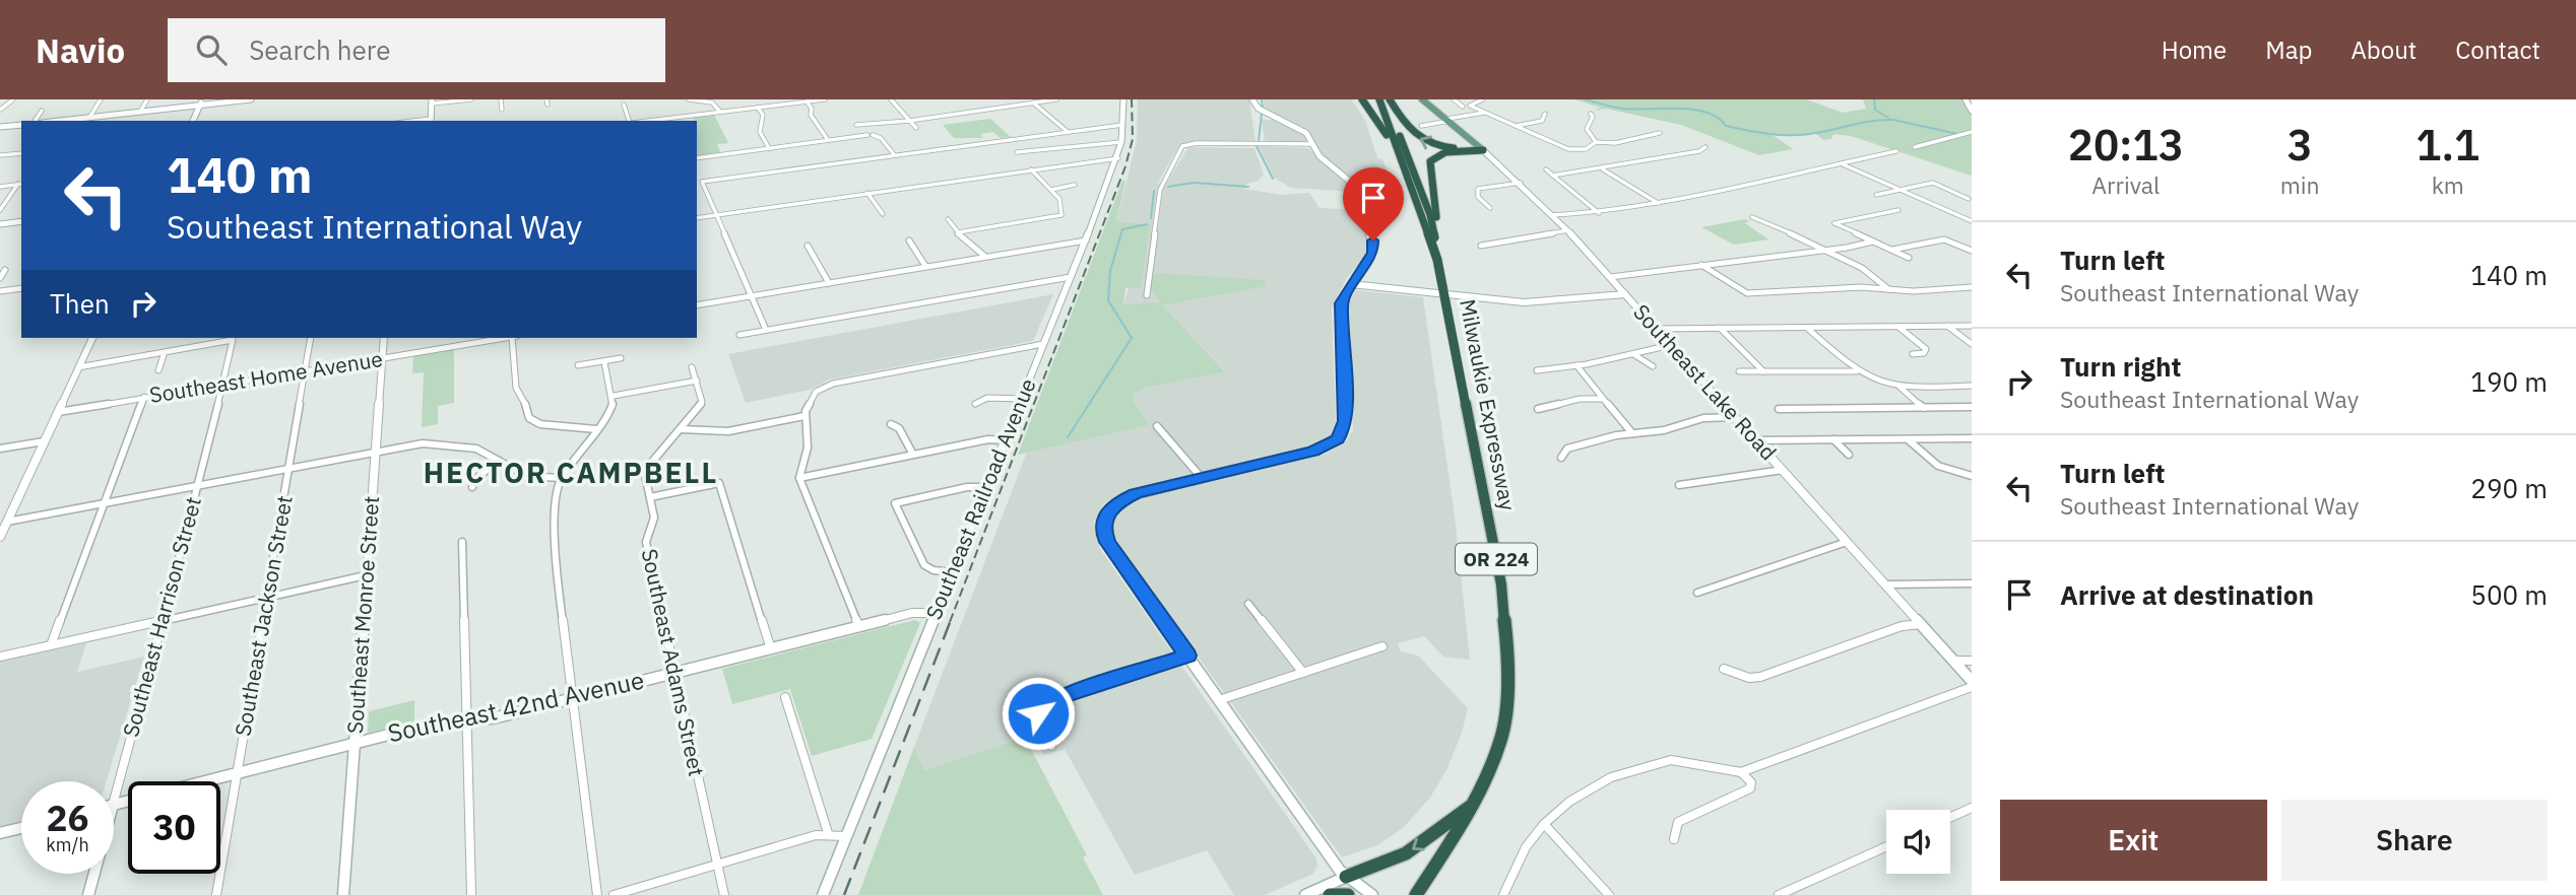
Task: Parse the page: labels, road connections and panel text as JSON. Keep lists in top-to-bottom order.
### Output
{
  "streets": {
    "highway": ["Milwaukie Expressway", "OR 224"],
    "main road": ["Southeast Lake Road"],
    "street": [
      "Southeast Home Avenue",
      "Southeast Railroad Avenue",
      "Southeast Monroe Street",
      "Southeast Jackson Street",
      "Southeast Harrison Street",
      "Southeast Adams Street",
      "Southeast 42nd Avenue"
    ]
  },
  "crossings": [
    ["Southeast Home Avenue", "Southeast Monroe Street"],
    ["Southeast Home Avenue", "Southeast Jackson Street"],
    ["Southeast Home Avenue", "Southeast Harrison Street"],
    ["Southeast Railroad Avenue", "Southeast 42nd Avenue"],
    ["Southeast Monroe Street", "Southeast 42nd Avenue"],
    ["Southeast Jackson Street", "Southeast 42nd Avenue"],
    ["Southeast Adams Street", "Southeast 42nd Avenue"]
  ],
  "districts": ["HECTOR CAMPBELL"],
  "page": {
    "header": "Navio",
    "search": "Search here",
    "nav": [
      "Home",
      "Map",
      "About",
      "Contact"
    ],
    "eta": [
      "20:13",
      "Arrival",
      "3",
      "min",
      "1.1",
      "km"
    ],
    "turn": ["140 m", "Southeast International Way"],
    "list": [
      {
        "name": "Turn left",
        "note": "Southeast International Way",
        "value": "140 m"
      },
      {
        "name": "Turn right",
        "note": "Southeast International Way",
        "value": "190 m"
      },
      {
        "name": "Turn left",
        "note": "Southeast International Way",
        "value": "290 m"
      },
      {
        "name": "Arrive at destination",
        "value": "500 m"
      }
    ],
    "then": "Then",
    "speed": "26 km/h",
    "limit": "30",
    "buttons": ["Exit", "Share"]
  }
}
